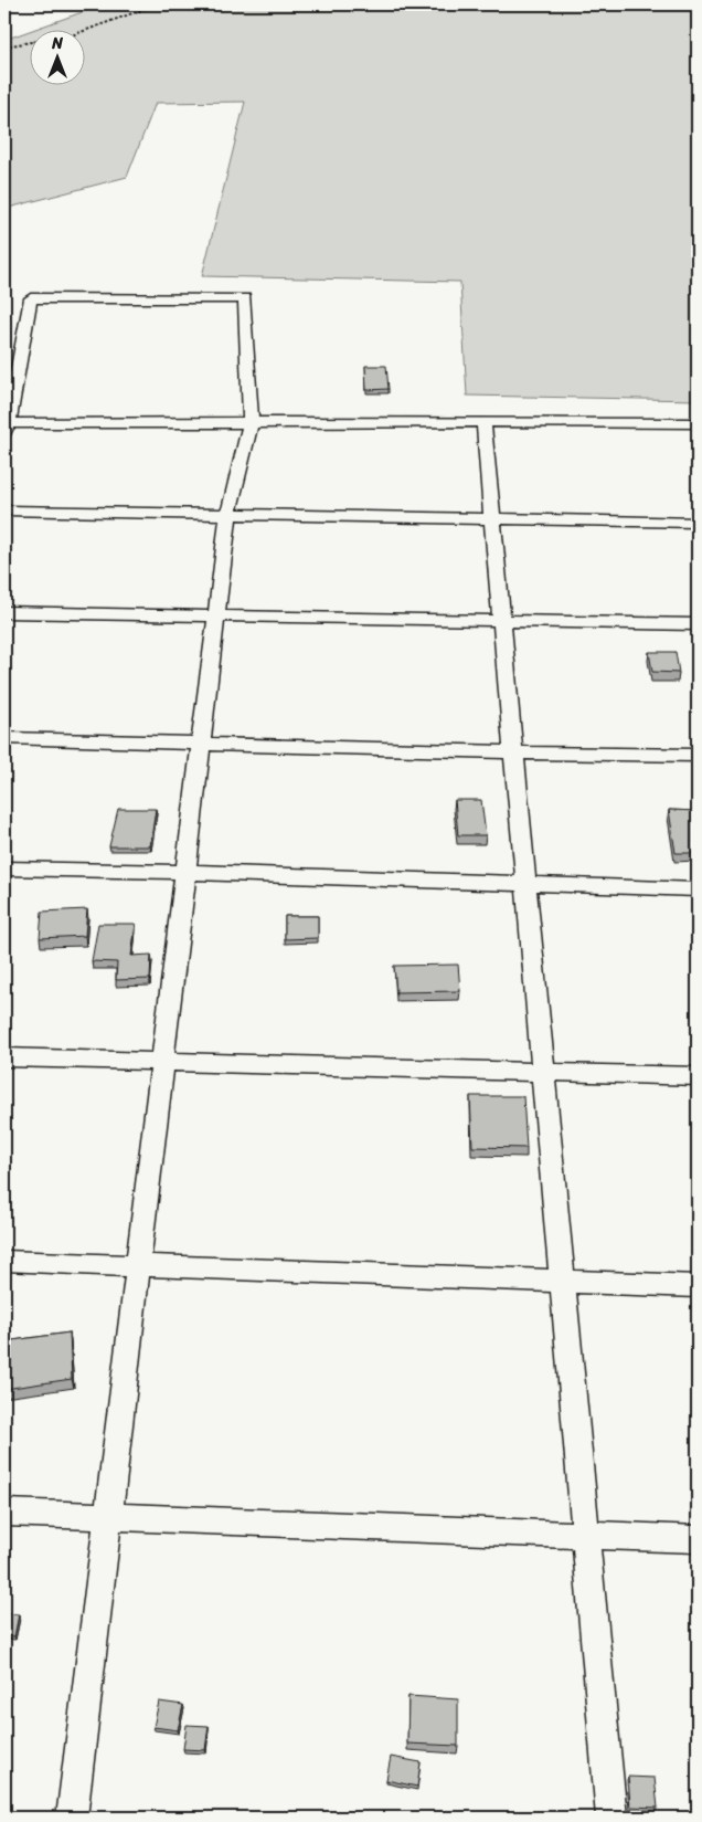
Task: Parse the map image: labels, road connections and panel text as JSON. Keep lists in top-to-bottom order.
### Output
{
  "north": "top"
}
